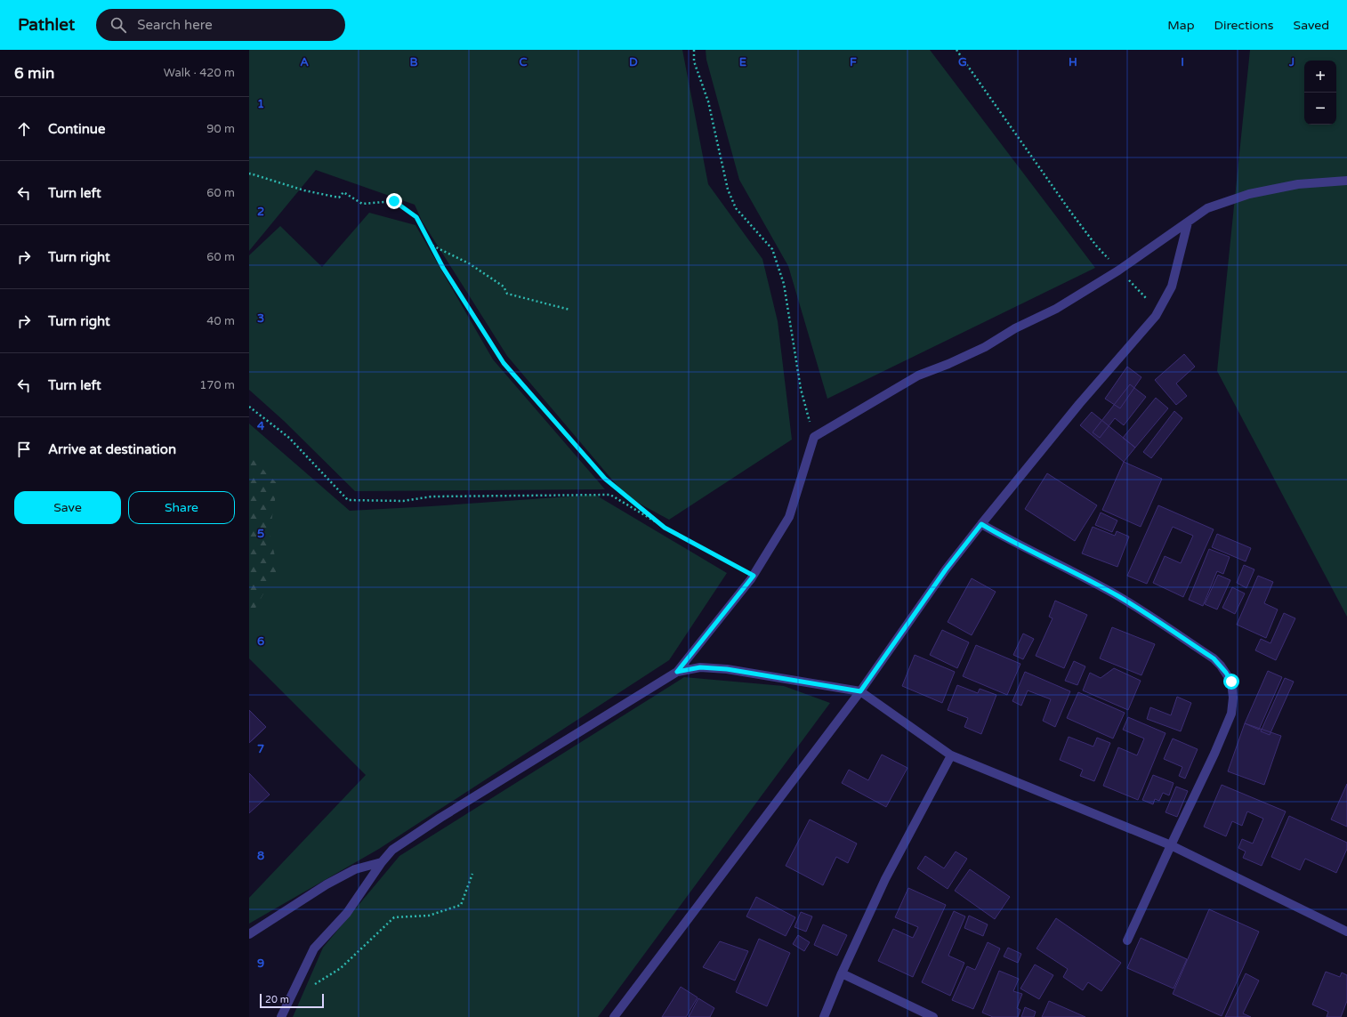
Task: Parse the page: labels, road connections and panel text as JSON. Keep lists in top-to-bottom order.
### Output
{
  "scale_bar": "20 m",
  "page": {
    "header": "Pathlet",
    "search": "Search here",
    "nav": ["Map", "Directions", "Saved"],
    "heading": ["6 min", "Walk · 420 m"],
    "map_buttons": ["+", "−"],
    "list": [
      ["Continue", "90 m"],
      ["Turn left", "60 m"],
      ["Turn right", "60 m"],
      ["Turn right", "40 m"],
      ["Turn left", "170 m"],
      "Arrive at destination"
    ],
    "buttons": ["Save", "Share"],
    "scale": "20 m"
  },
  "grid": {
    "columns": [
      "A",
      "B",
      "C",
      "D",
      "E",
      "F",
      "G",
      "H",
      "I",
      "J"
    ],
    "rows": [
      "1",
      "2",
      "3",
      "4",
      "5",
      "6",
      "7",
      "8",
      "9"
    ]
  }
}
